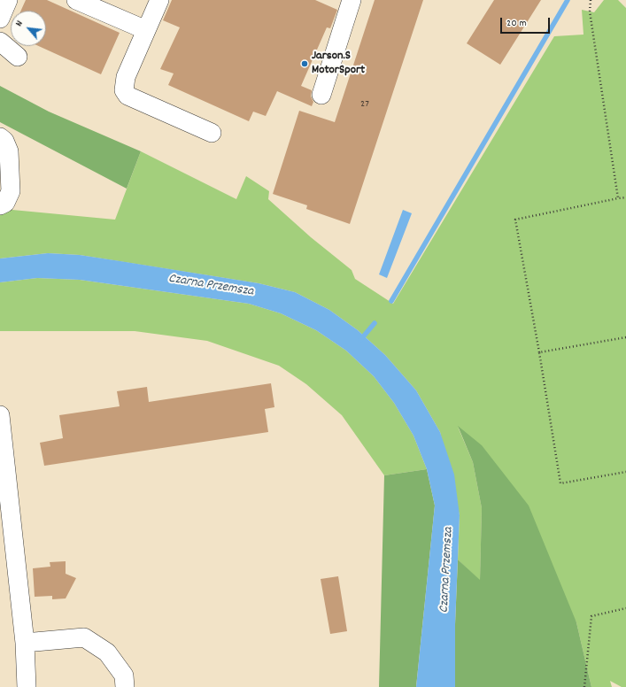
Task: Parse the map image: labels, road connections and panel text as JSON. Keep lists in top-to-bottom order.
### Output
{
  "water": ["Czarna Przemsza"],
  "places": ["Jarson.S MotorSport"],
  "house_numbers": ["27"],
  "scale_bar": "20 m",
  "north": "top left"
}
